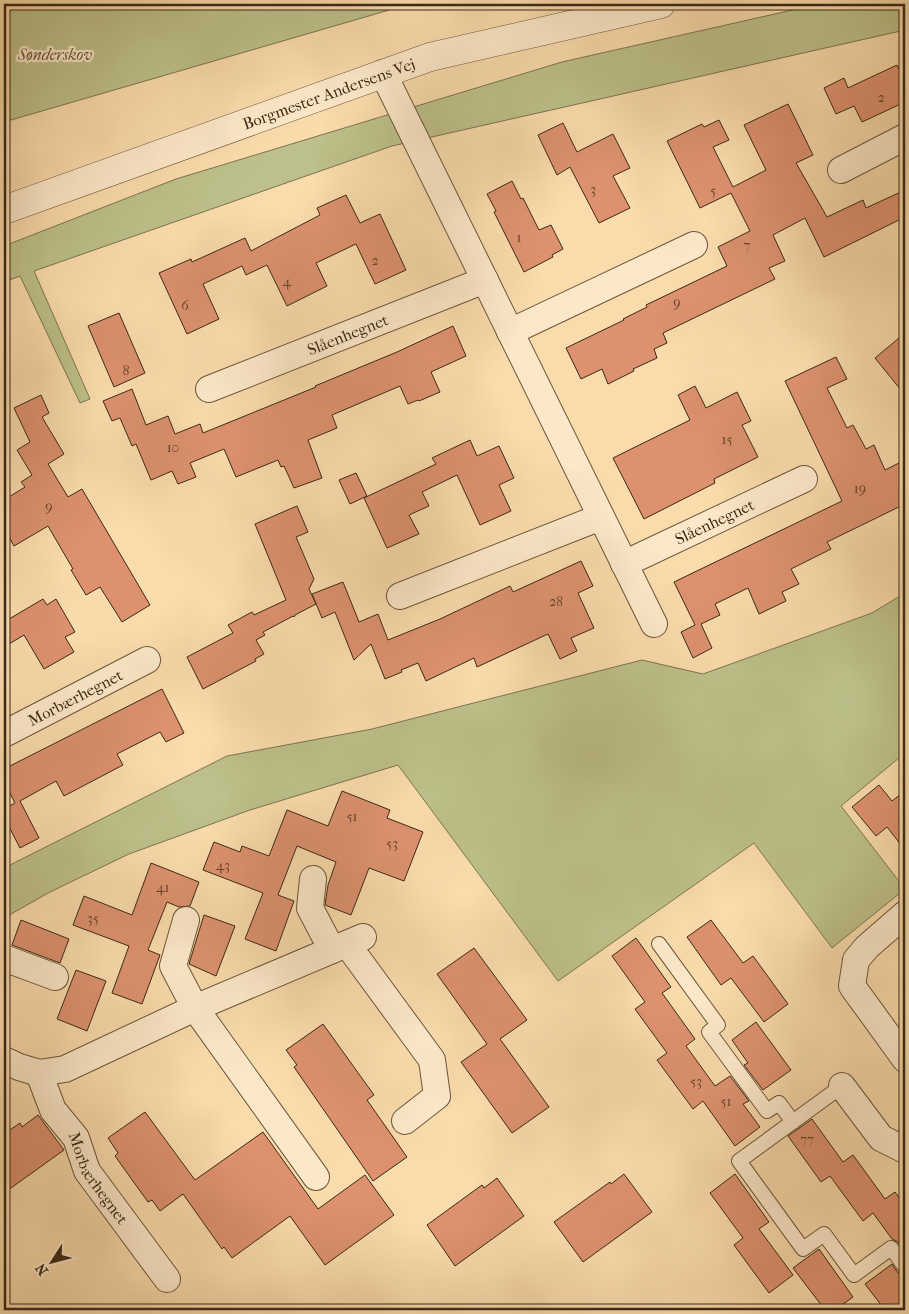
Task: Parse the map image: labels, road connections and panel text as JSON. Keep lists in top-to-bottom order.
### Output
{
  "streets": {
    "street": ["Borgmester Andersens Vej", "Slåenhegnet", "Morbærhegnet"]
  },
  "parks": ["Sønderskov"],
  "house_numbers": [
    "2",
    "3",
    "5",
    "1",
    "7",
    "2",
    "4",
    "9",
    "6",
    "8",
    "15",
    "10",
    "19",
    "9",
    "28",
    "51",
    "53",
    "43",
    "41",
    "35",
    "53",
    "51",
    "77"
  ],
  "north": "bottom left"
}
